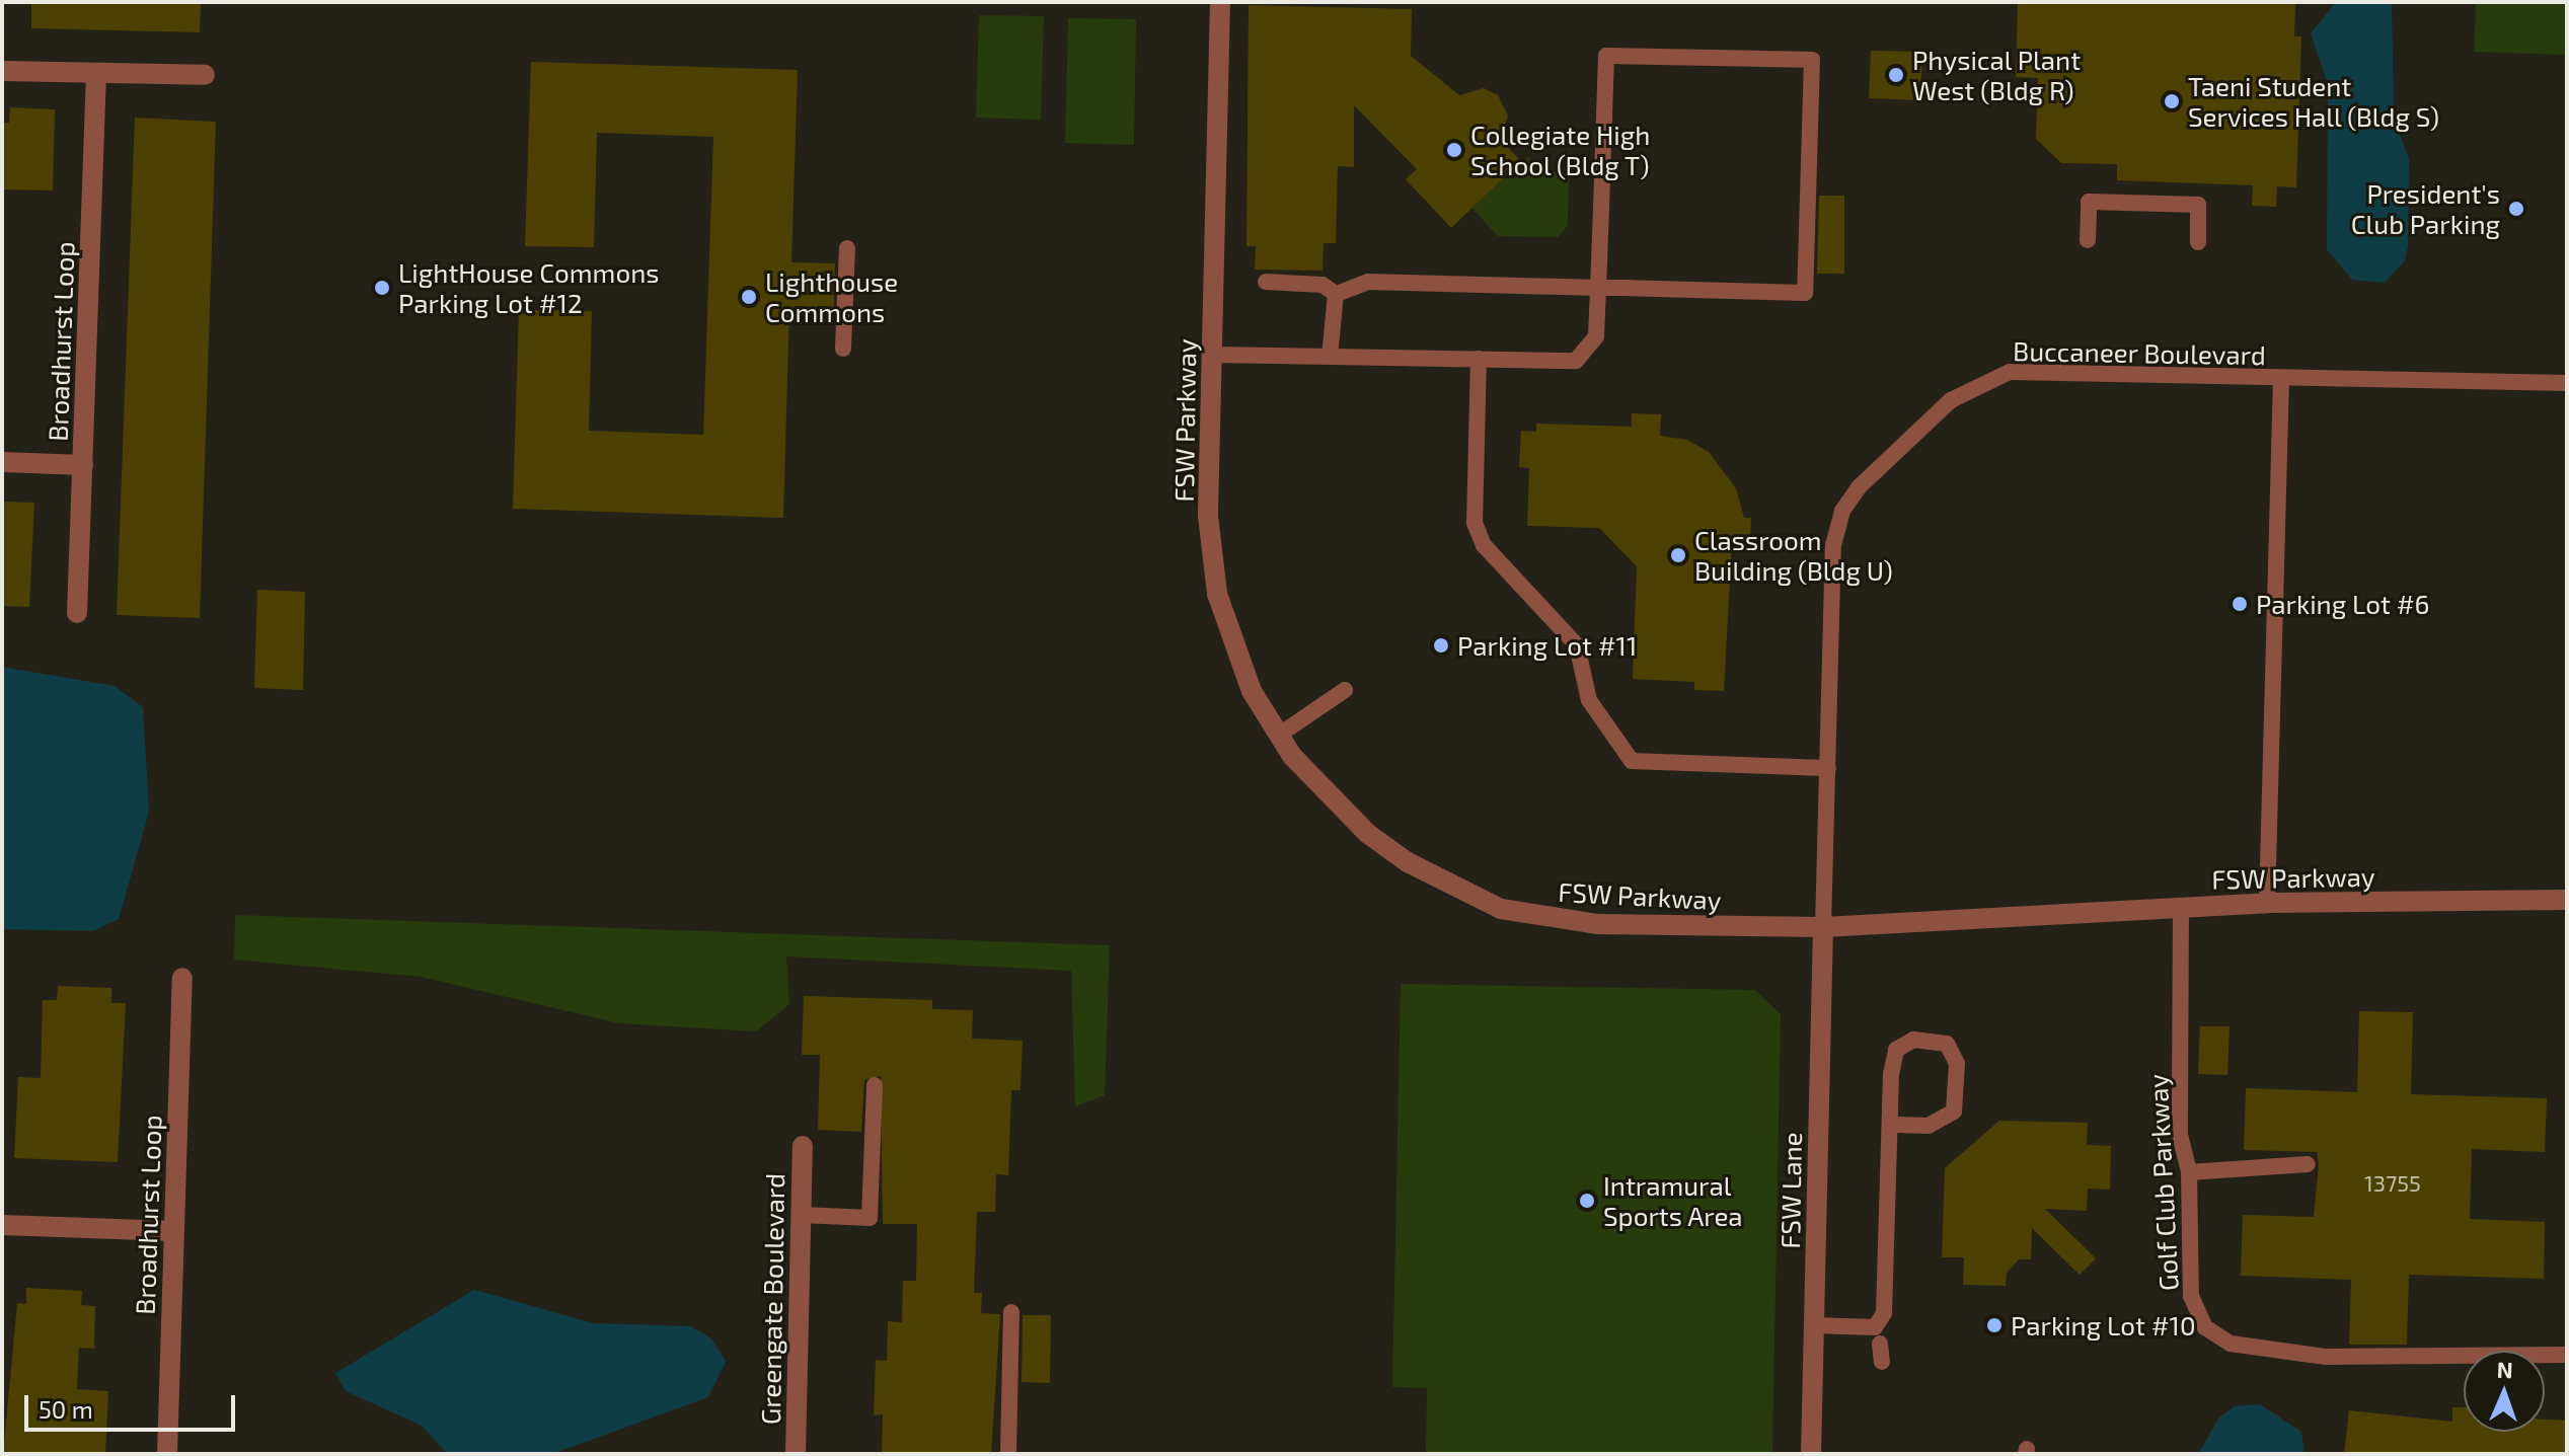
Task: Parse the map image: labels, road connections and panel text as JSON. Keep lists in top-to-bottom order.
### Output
{
  "streets": {
    "street": [
      "Broadhurst Loop",
      "FSW Parkway",
      "FSW Lane",
      "Greengate Boulevard"
    ],
    "lane": ["Buccaneer Boulevard", "Golf Club Parkway"]
  },
  "crossings": [
    ["Buccaneer Boulevard", "FSW Parkway"],
    ["Buccaneer Boulevard", "FSW Lane"],
    ["FSW Parkway", "Golf Club Parkway"],
    ["FSW Parkway", "FSW Lane"]
  ],
  "places": [
    "Physical Plant West (Bldg R)",
    "Taeni Student Services Hall (Bldg S)",
    "Collegiate High School (Bldg T)",
    "President's Club Parking",
    "LightHouse Commons Parking Lot #12",
    "Lighthouse Commons",
    "Classroom Building (Bldg U)",
    "Parking Lot #6",
    "Parking Lot #11",
    "Intramural Sports Area",
    "Parking Lot #10"
  ],
  "house_numbers": ["13755"],
  "scale_bar": "50 m",
  "north": "top"
}
